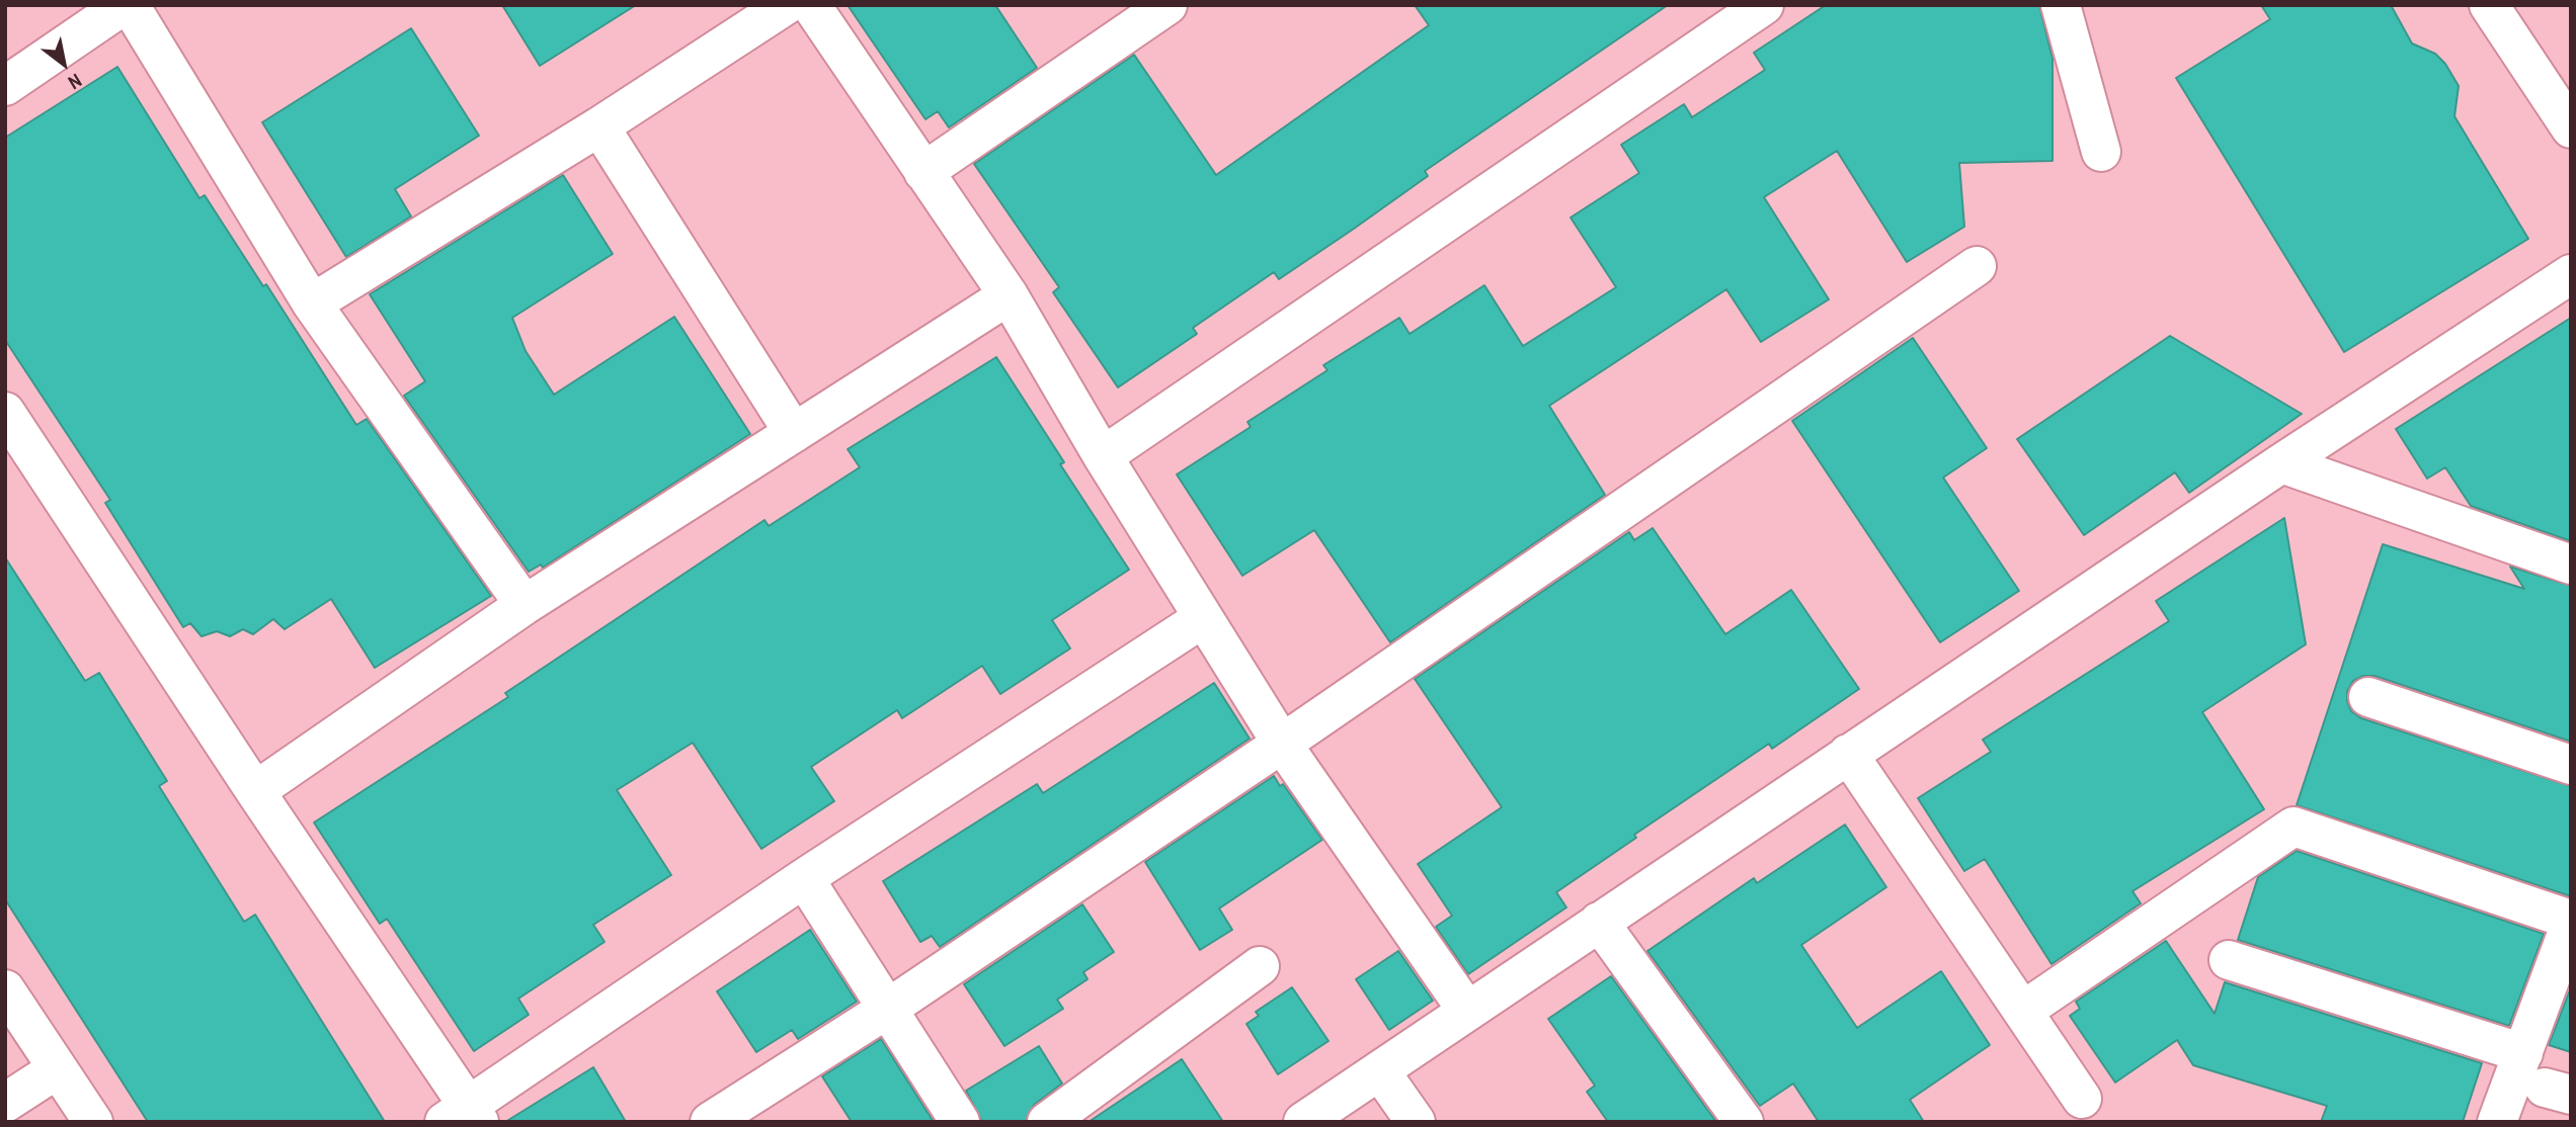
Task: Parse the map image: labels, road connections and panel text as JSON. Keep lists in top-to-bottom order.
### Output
{
  "north": "bottom right"
}
